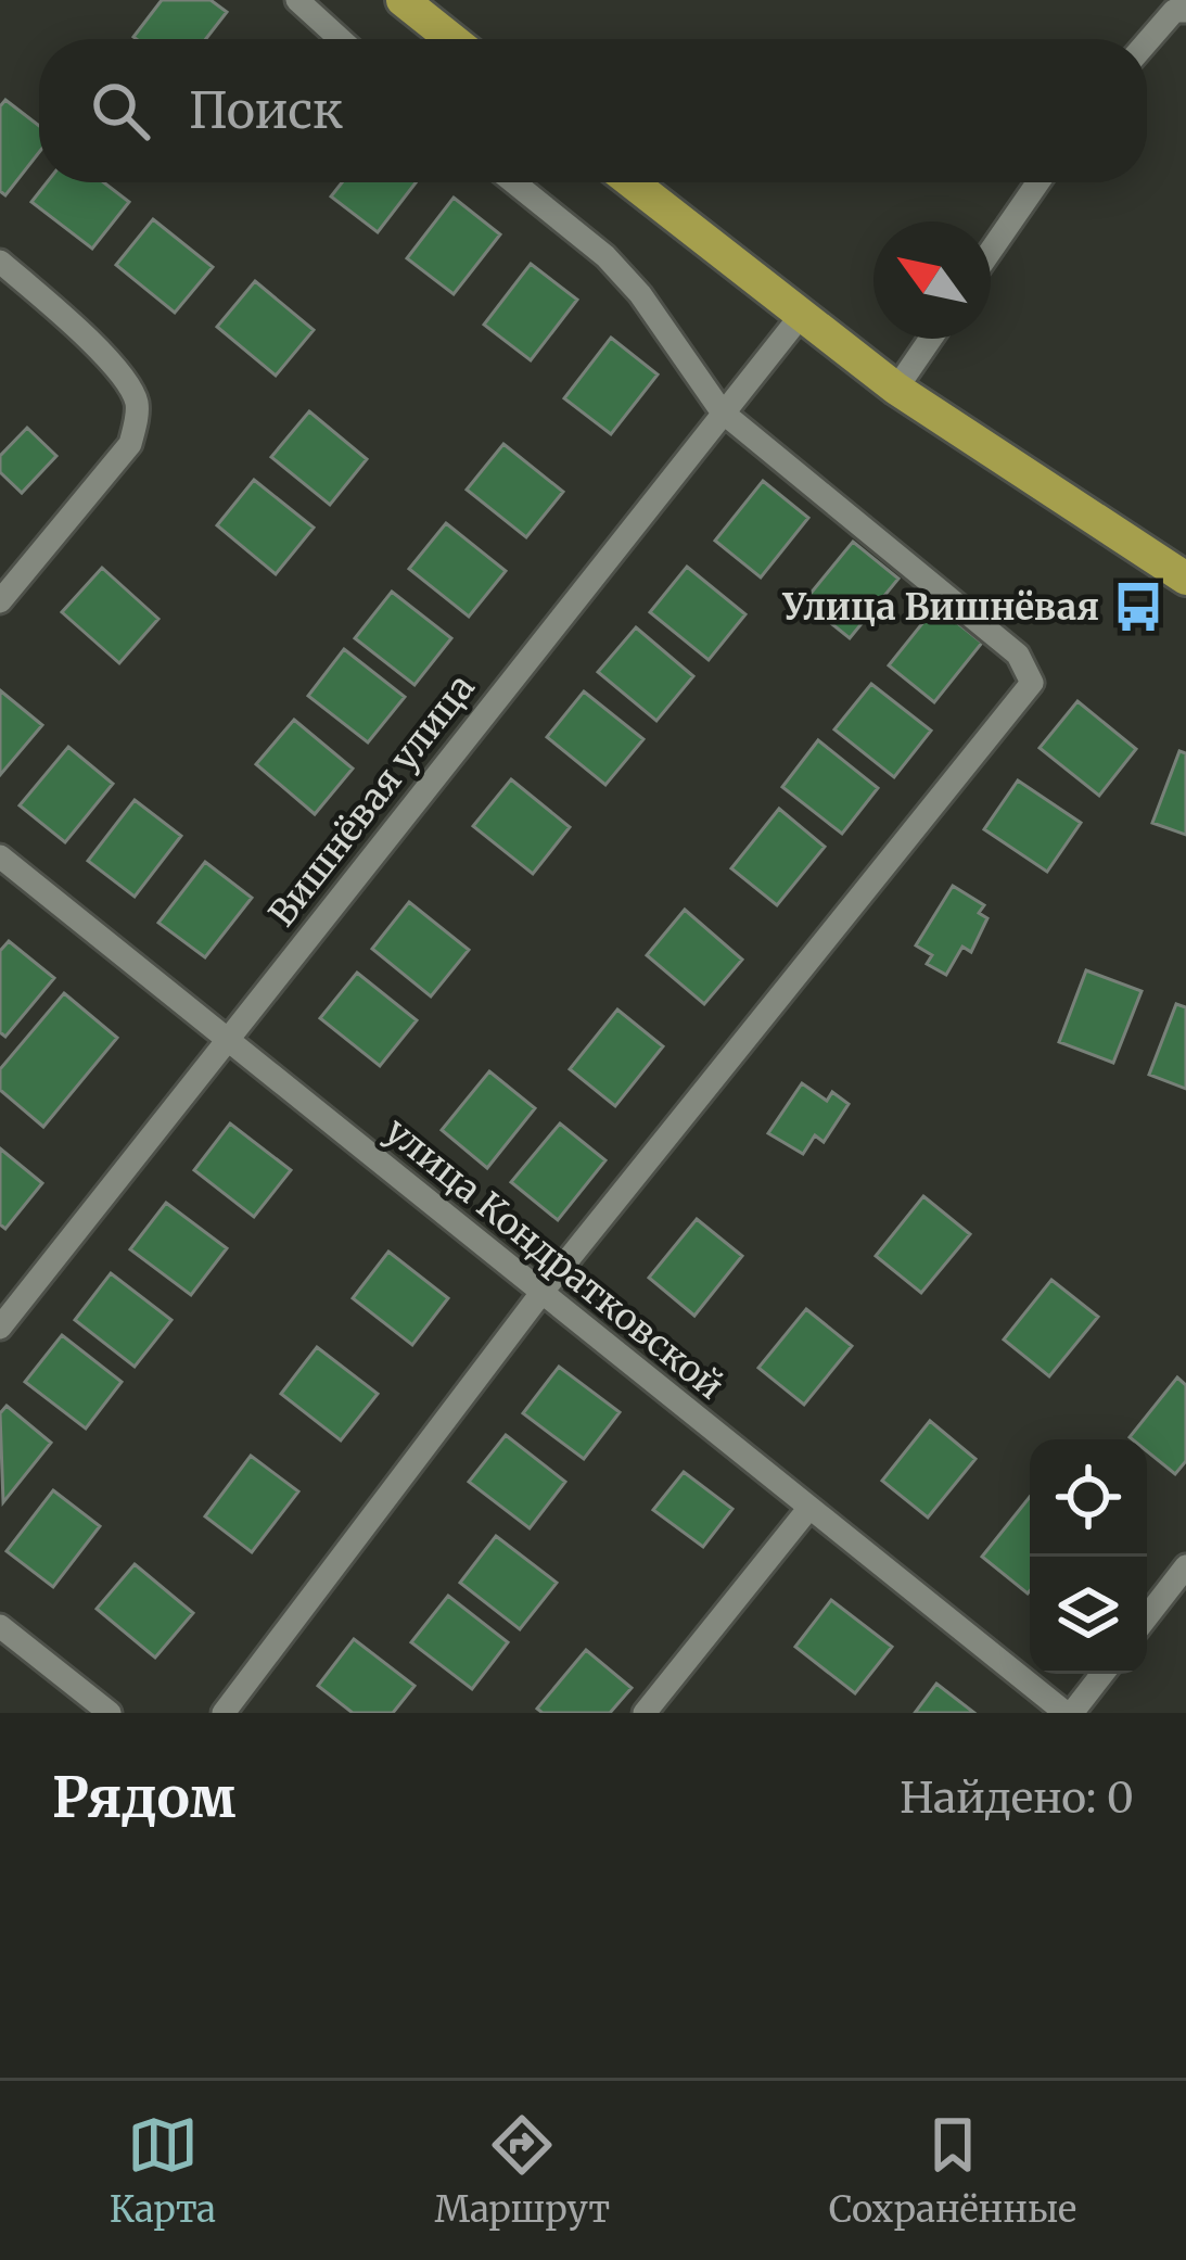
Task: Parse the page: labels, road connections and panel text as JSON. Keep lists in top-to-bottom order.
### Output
{
  "streets": {
    "street": ["Вишнёвая улица", "улица Кондратковской"]
  },
  "crossings": [
    ["Вишнёвая улица", "улица Кондратковской"]
  ],
  "places": {
    "bus stop": ["Улица Вишнёвая"]
  },
  "north": "top left",
  "page": {
    "search": "Поиск",
    "heading": ["Рядом", "Найдено: 0"],
    "nav": ["Карта", "Маршрут", "Сохранённые"]
  }
}
